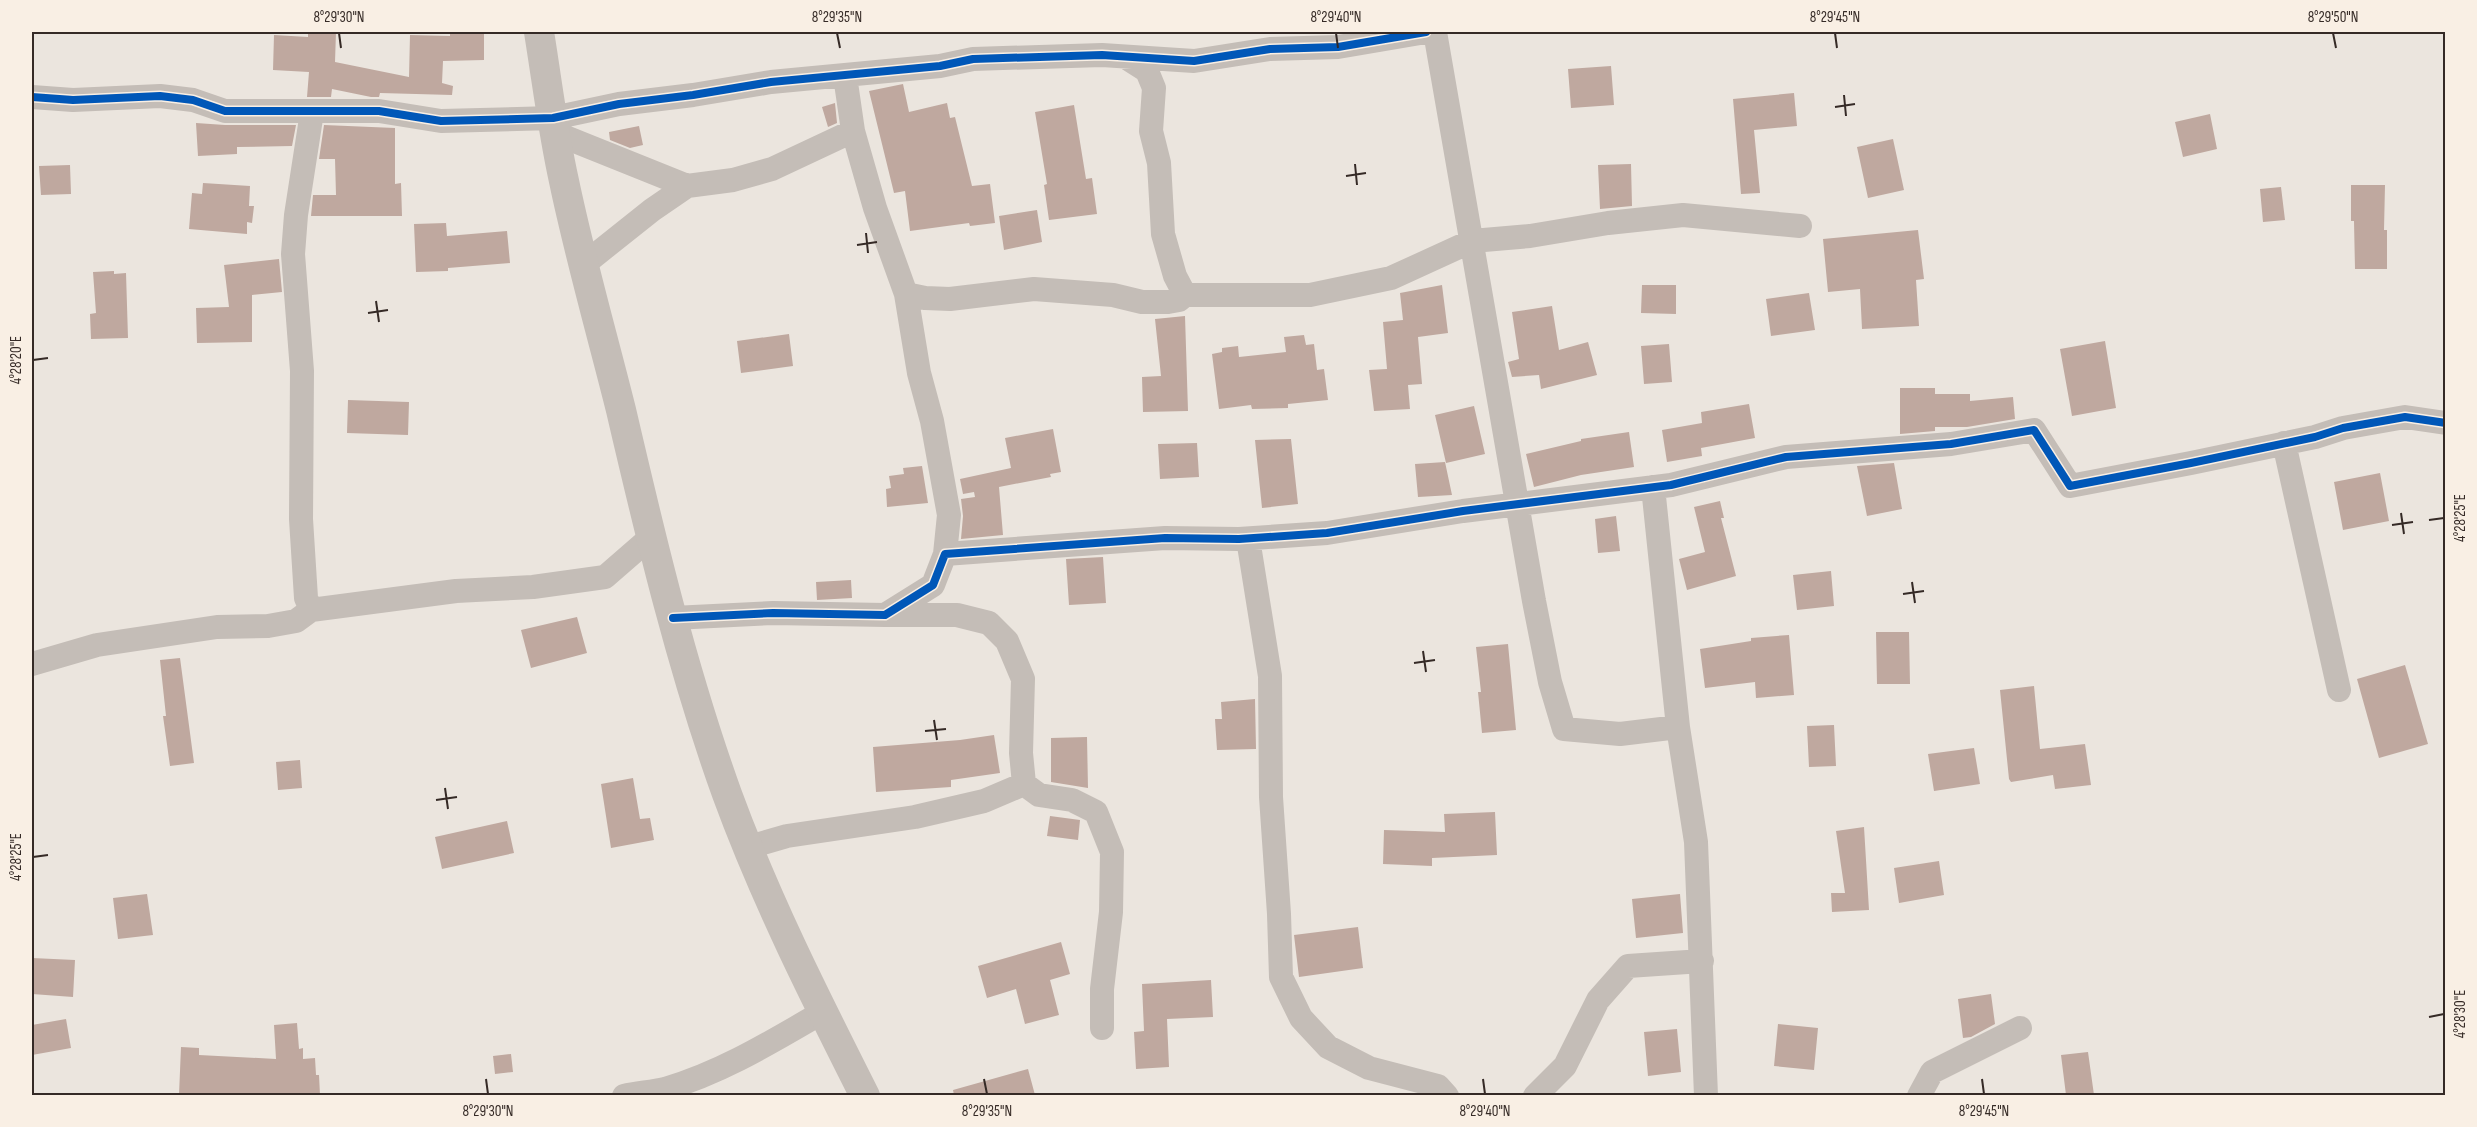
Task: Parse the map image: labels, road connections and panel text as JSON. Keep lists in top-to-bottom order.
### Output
{
  "coordinates": [
    "8°29'30\"N",
    "8°29'35\"N",
    "8°29'40\"N",
    "8°29'45\"N",
    "8°29'50\"N",
    "4°28'20\"E",
    "4°28'25\"E",
    "4°28'30\"E"
  ]
}
